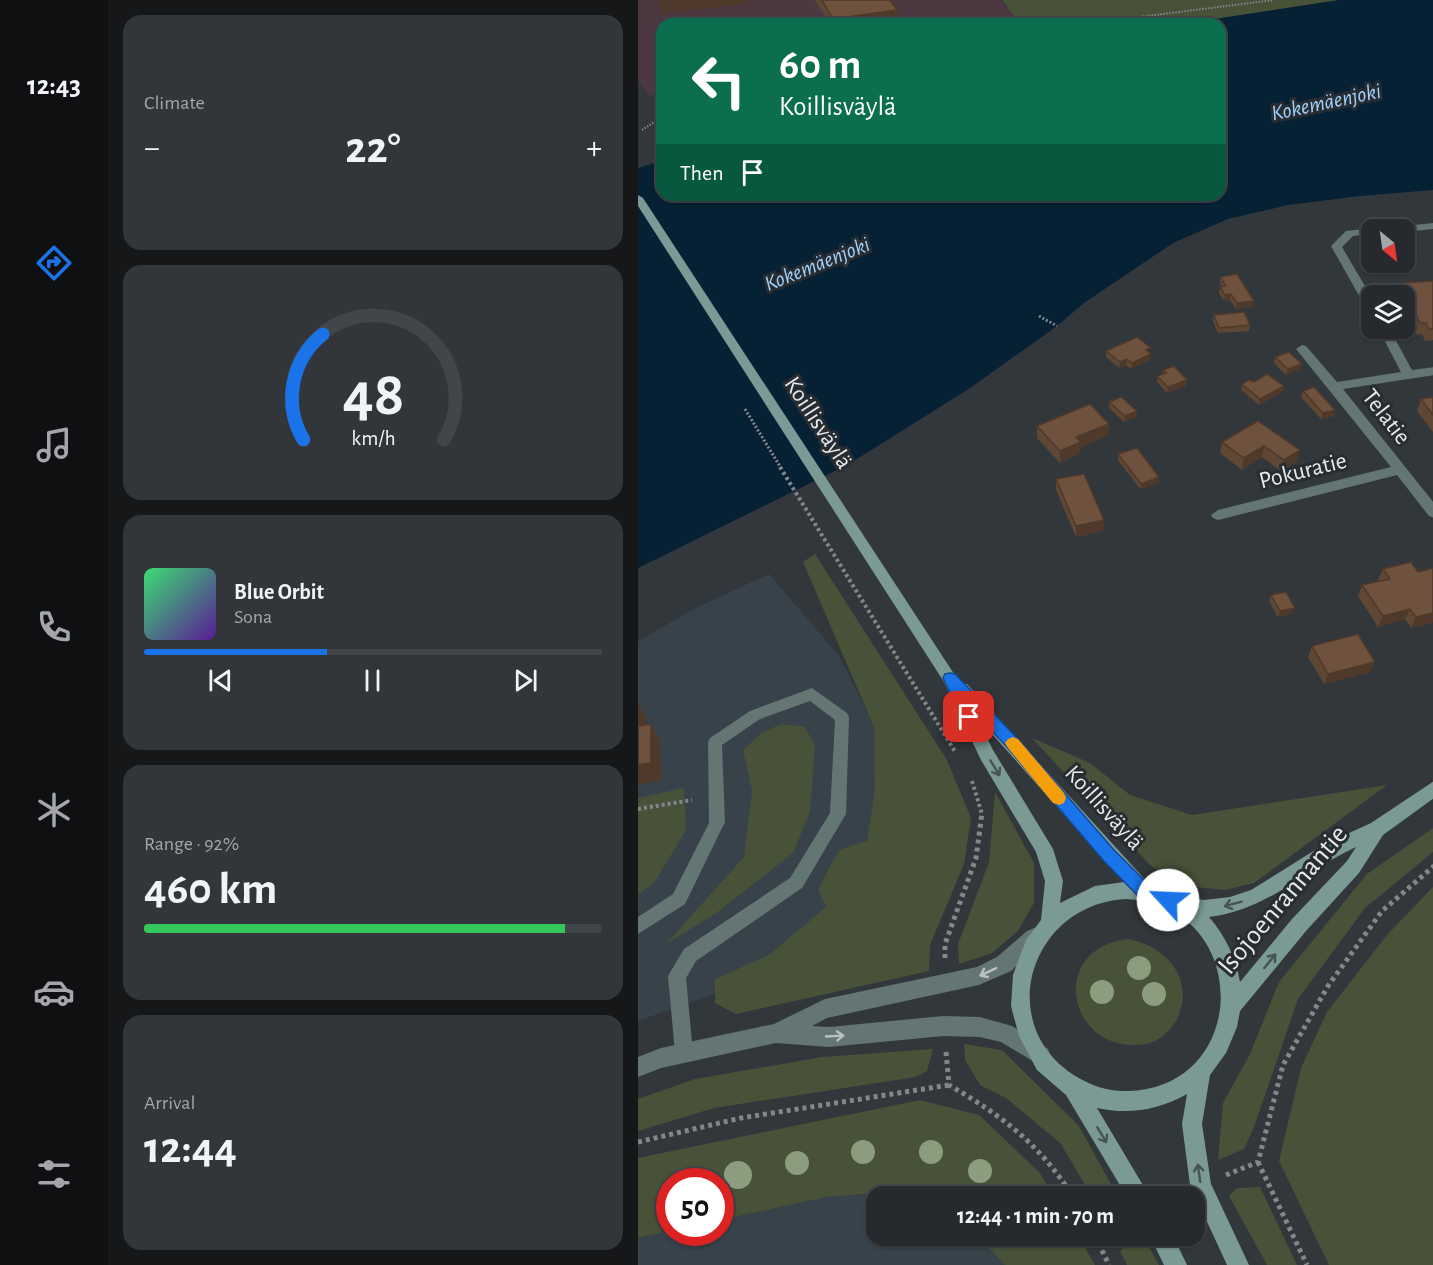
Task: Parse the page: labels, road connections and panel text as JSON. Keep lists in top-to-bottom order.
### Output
{
  "streets": {
    "main road": ["Koillisväylä", "Isojoenrannantie"],
    "street": ["Telatie", "Pokuratie"]
  },
  "crossings": [
    ["Telatie", "Pokuratie"],
    ["Koillisväylä", "Isojoenrannantie"]
  ],
  "water": ["Kokemäenjoki"],
  "north": "bottom right",
  "page": {
    "tabs": "12:43",
    "tile": [
      "Climate",
      ["Range · 92%", "460 km"],
      ["Arrival", "12:44"]
    ],
    "turn": ["60 m", "Koillisväylä"],
    "heat": ["−", "22°", "+"],
    "then": "Then",
    "song": ["Blue Orbit", "Sona"],
    "limit": "50",
    "trip": "12:44 · 1 min · 70 m",
    "gauge": ["48", "km/h"]
  }
}
